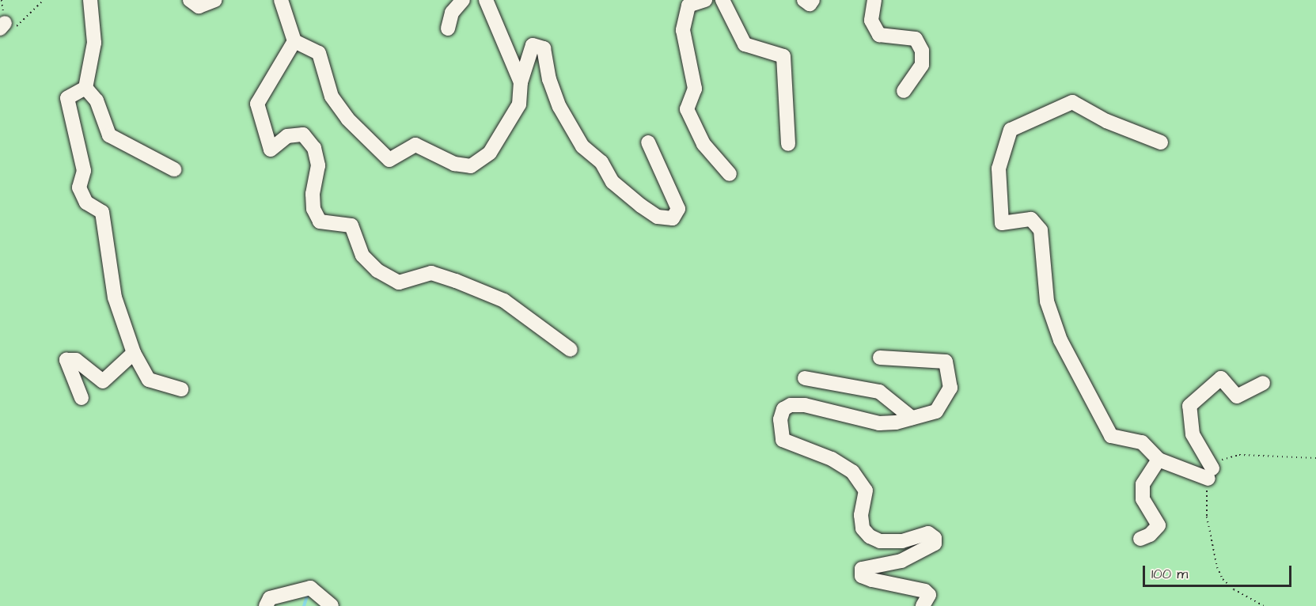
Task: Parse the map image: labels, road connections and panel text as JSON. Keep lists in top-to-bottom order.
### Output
{
  "scale_bar": "100 m"
}
